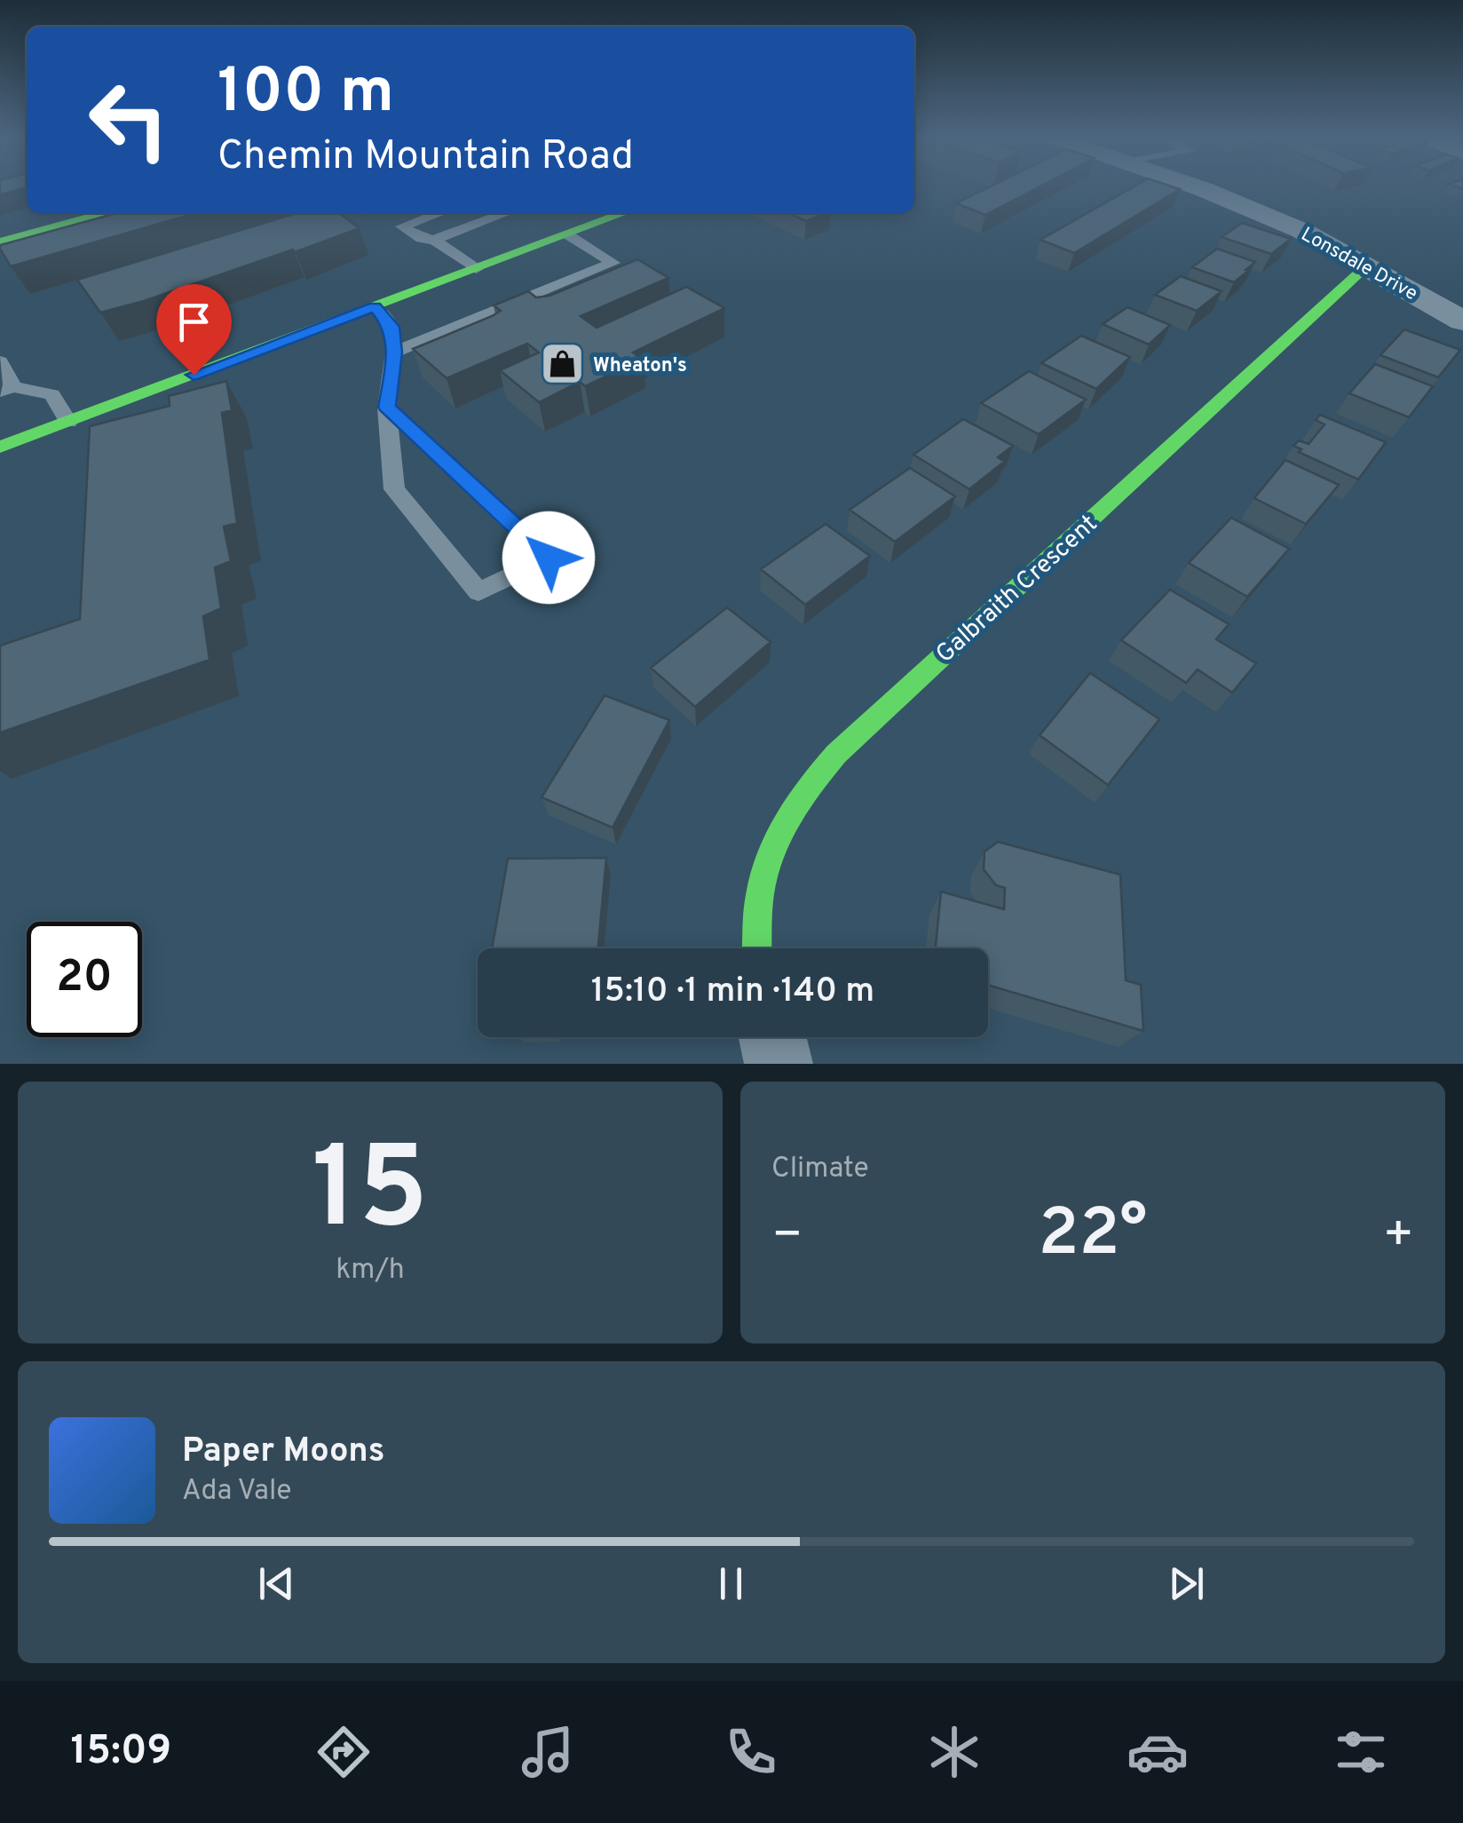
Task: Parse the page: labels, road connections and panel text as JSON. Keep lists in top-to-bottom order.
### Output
{
  "streets": {
    "street": ["Lonsdale Drive", "Galbraith Crescent"]
  },
  "crossings": [
    ["Lonsdale Drive", "Galbraith Crescent"]
  ],
  "places": {
    "shop": ["Wheaton's"]
  },
  "page": {
    "turn": ["100 m", "Chemin Mountain Road"],
    "limit": "20",
    "trip": "15:10 · 1 min · 140 m",
    "tile": [
      ["15", "km/h"],
      "Climate"
    ],
    "heat": ["−", "22°", "+"],
    "song": ["Paper Moons", "Ada Vale"],
    "tabs": "15:09"
  }
}
